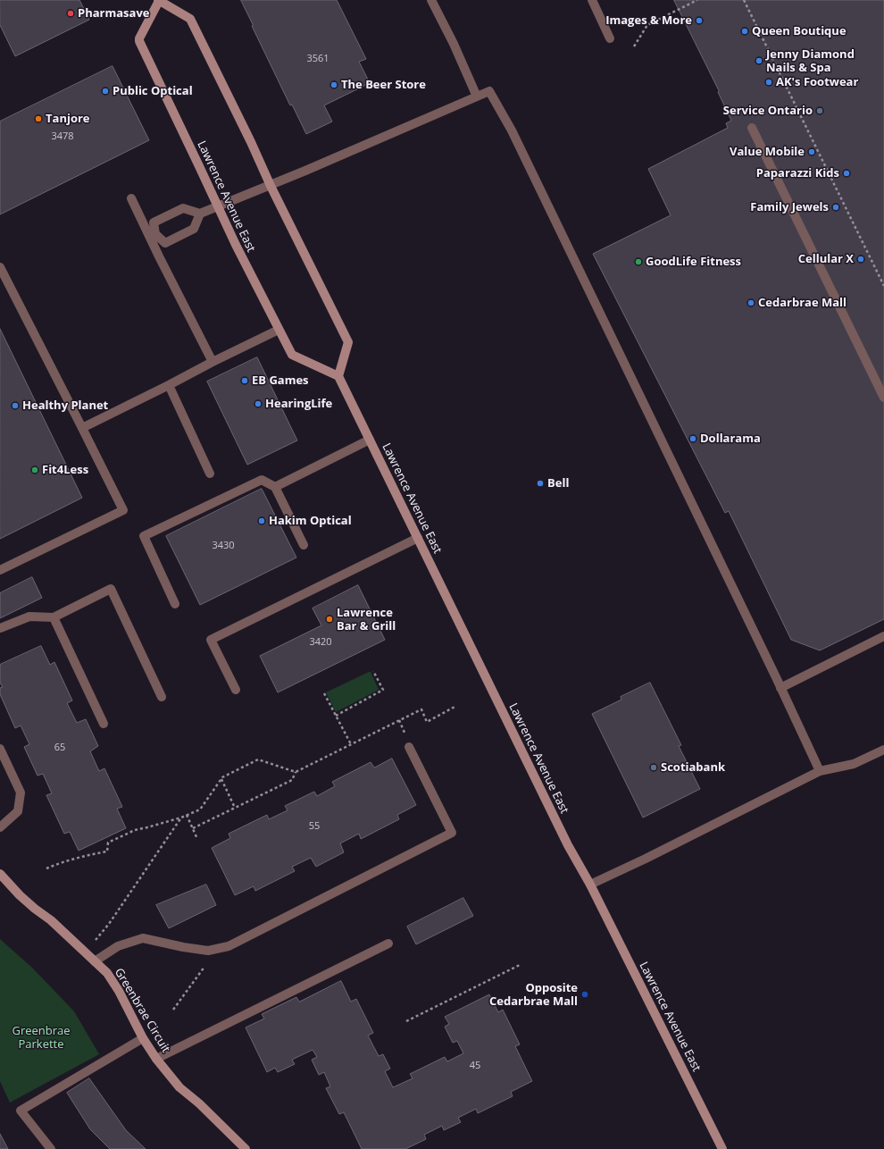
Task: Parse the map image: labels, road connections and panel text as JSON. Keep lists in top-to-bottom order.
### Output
{
  "streets": {
    "main road": ["Lawrence Avenue East", "Greenbrae Circuit"]
  },
  "parks": ["Greenbrae Parkette"],
  "places": [
    "Pharmasave",
    "Images & More",
    "Queen Boutique",
    "Jenny Diamond Nails & Spa",
    "AK's Footwear",
    "The Beer Store",
    "Public Optical",
    "Service Ontario",
    "Tanjore",
    "Value Mobile",
    "Paparazzi Kids",
    "Family Jewels",
    "Cellular X",
    "GoodLife Fitness",
    "Cedarbrae Mall",
    "EB Games",
    "HearingLife",
    "Healthy Planet",
    "Dollarama",
    "Fit4Less",
    "Bell",
    "Hakim Optical",
    "Lawrence Bar & Grill",
    "Scotiabank",
    "Opposite Cedarbrae Mall"
  ],
  "house_numbers": [
    "3561",
    "3478",
    "3430",
    "3420",
    "65",
    "55",
    "45"
  ]
}
